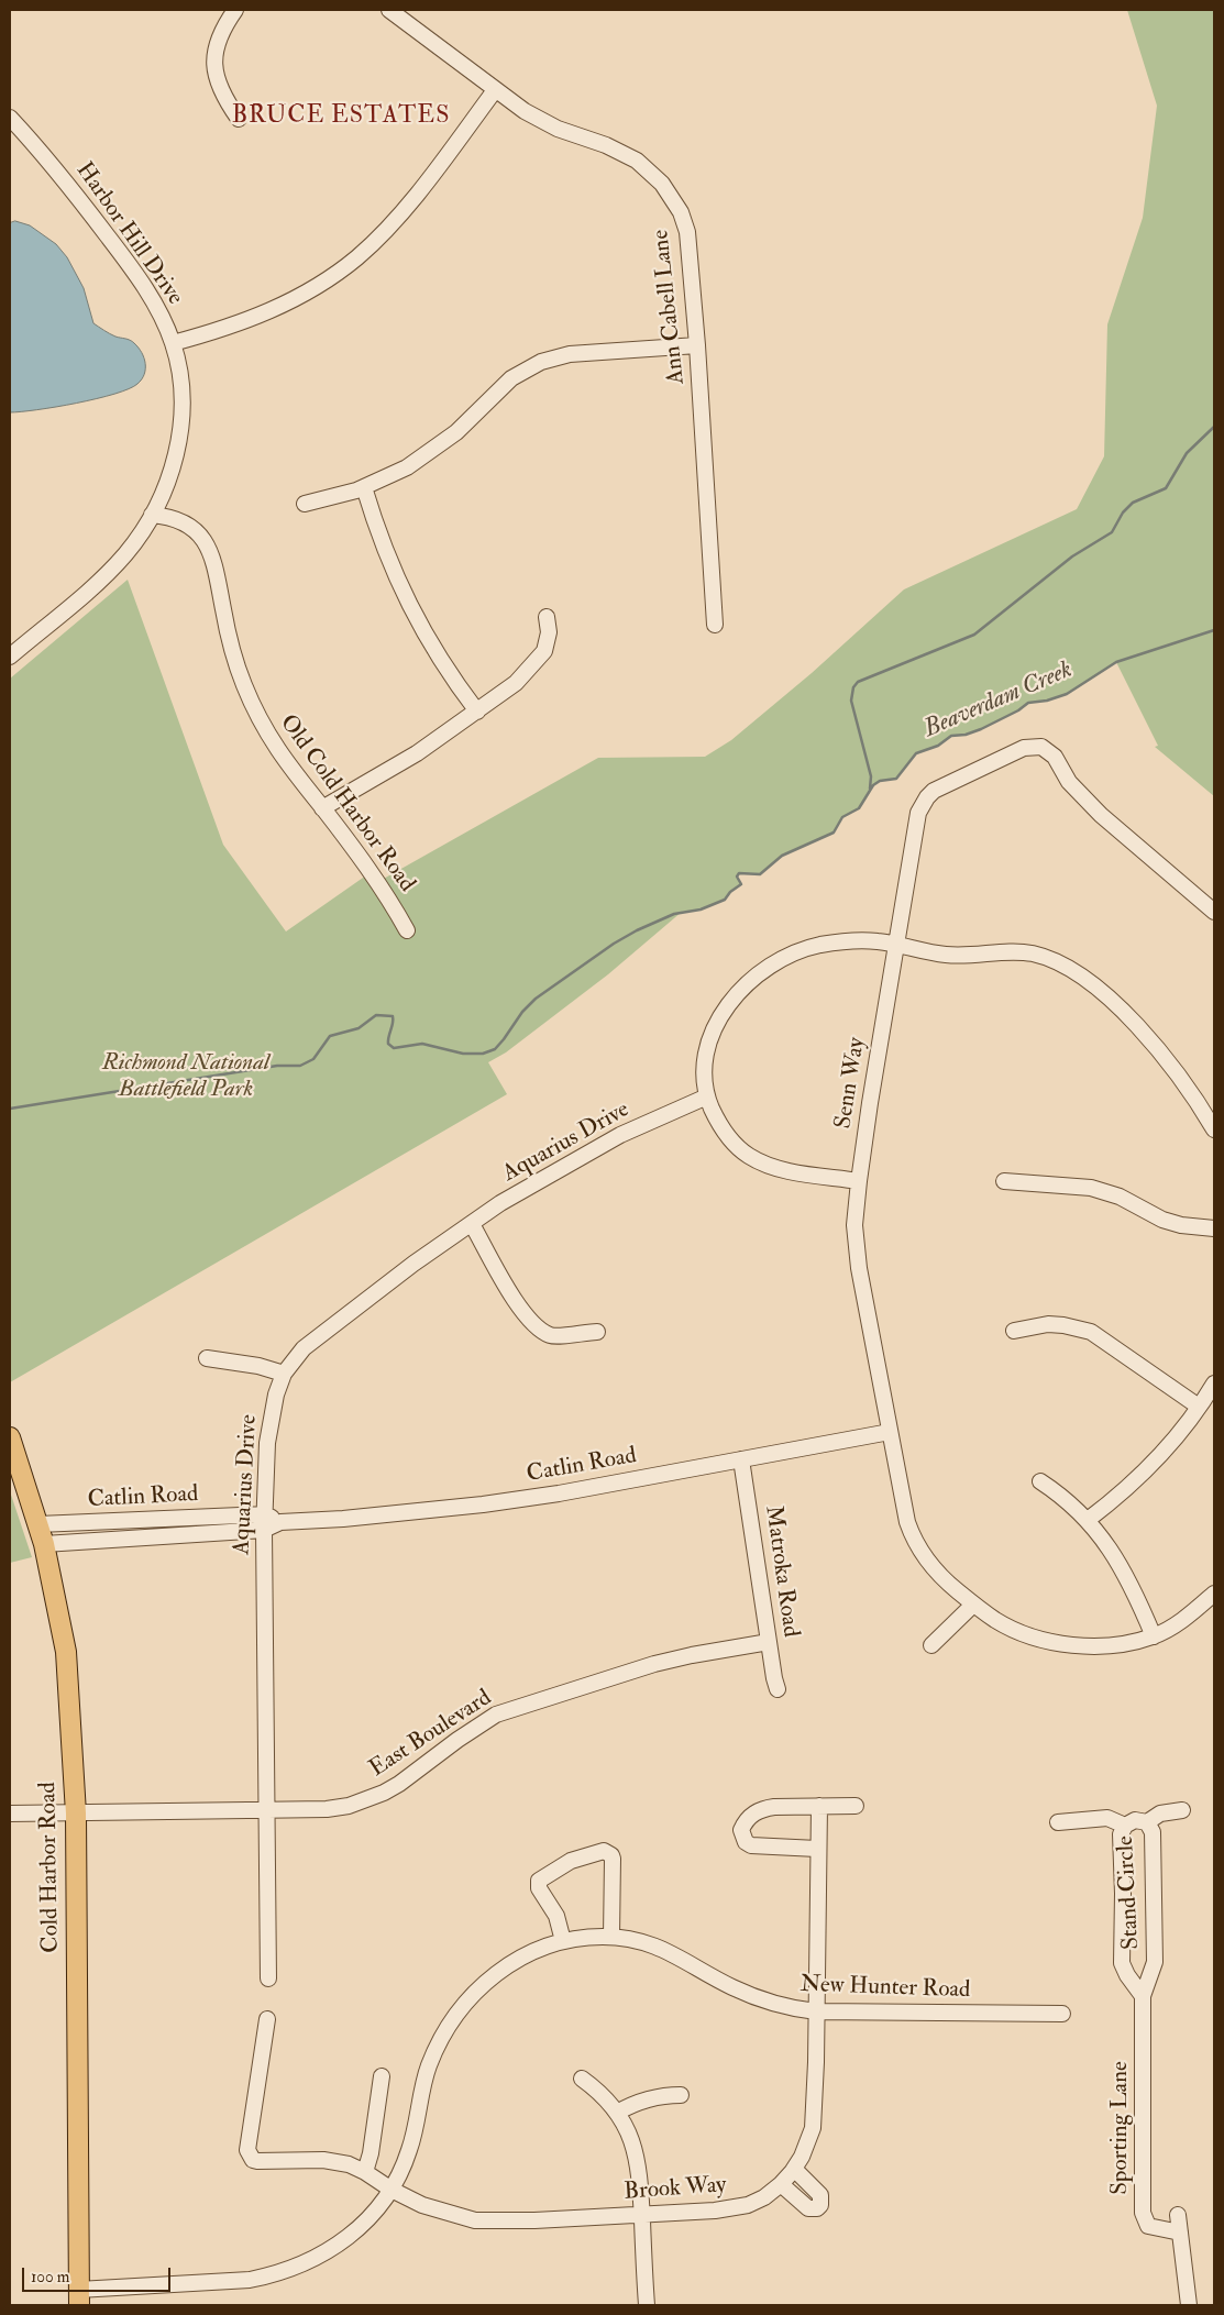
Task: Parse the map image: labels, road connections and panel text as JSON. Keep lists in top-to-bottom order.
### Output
{
  "streets": {
    "main road": ["Cold Harbor Road"],
    "street": [
      "Harbor Hill Drive",
      "Ann Cabell Lane",
      "Old Cold Harbor Road",
      "Senn Way",
      "Aquarius Drive",
      "Catlin Road",
      "Matroka Road",
      "East Boulevard",
      "Stand Circle",
      "New Hunter Road",
      "Sporting Lane",
      "Brook Way"
    ]
  },
  "crossings": [
    ["Harbor Hill Drive", "Old Cold Harbor Road"],
    ["Senn Way", "Catlin Road"],
    ["Aquarius Drive", "Catlin Road"],
    ["Aquarius Drive", "East Boulevard"],
    ["Catlin Road", "Matroka Road"],
    ["Catlin Road", "Cold Harbor Road"],
    ["Matroka Road", "East Boulevard"],
    ["East Boulevard", "Cold Harbor Road"],
    ["Cold Harbor Road", "New Hunter Road"],
    ["Stand Circle", "Sporting Lane"],
    ["New Hunter Road", "Brook Way"]
  ],
  "districts": ["BRUCE ESTATES"],
  "water": ["Beaverdam Creek"],
  "parks": ["Richmond National Battlefield Park"],
  "scale_bar": "100 m"
}
